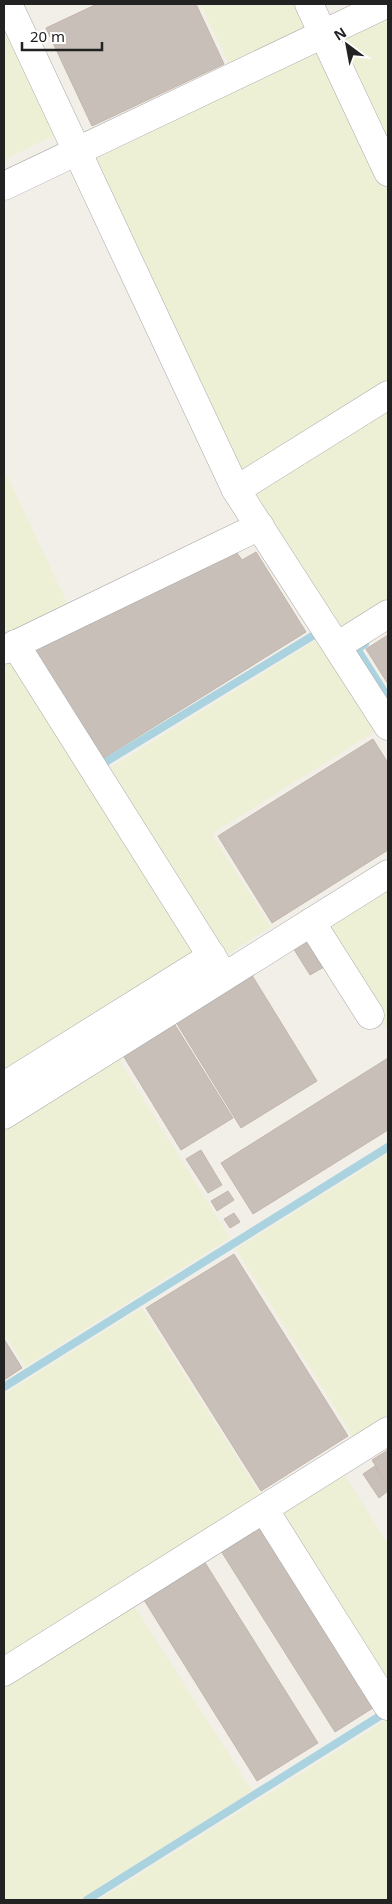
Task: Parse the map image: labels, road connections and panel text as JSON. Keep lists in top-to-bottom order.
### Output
{
  "scale_bar": "20 m",
  "north": "top left"
}
